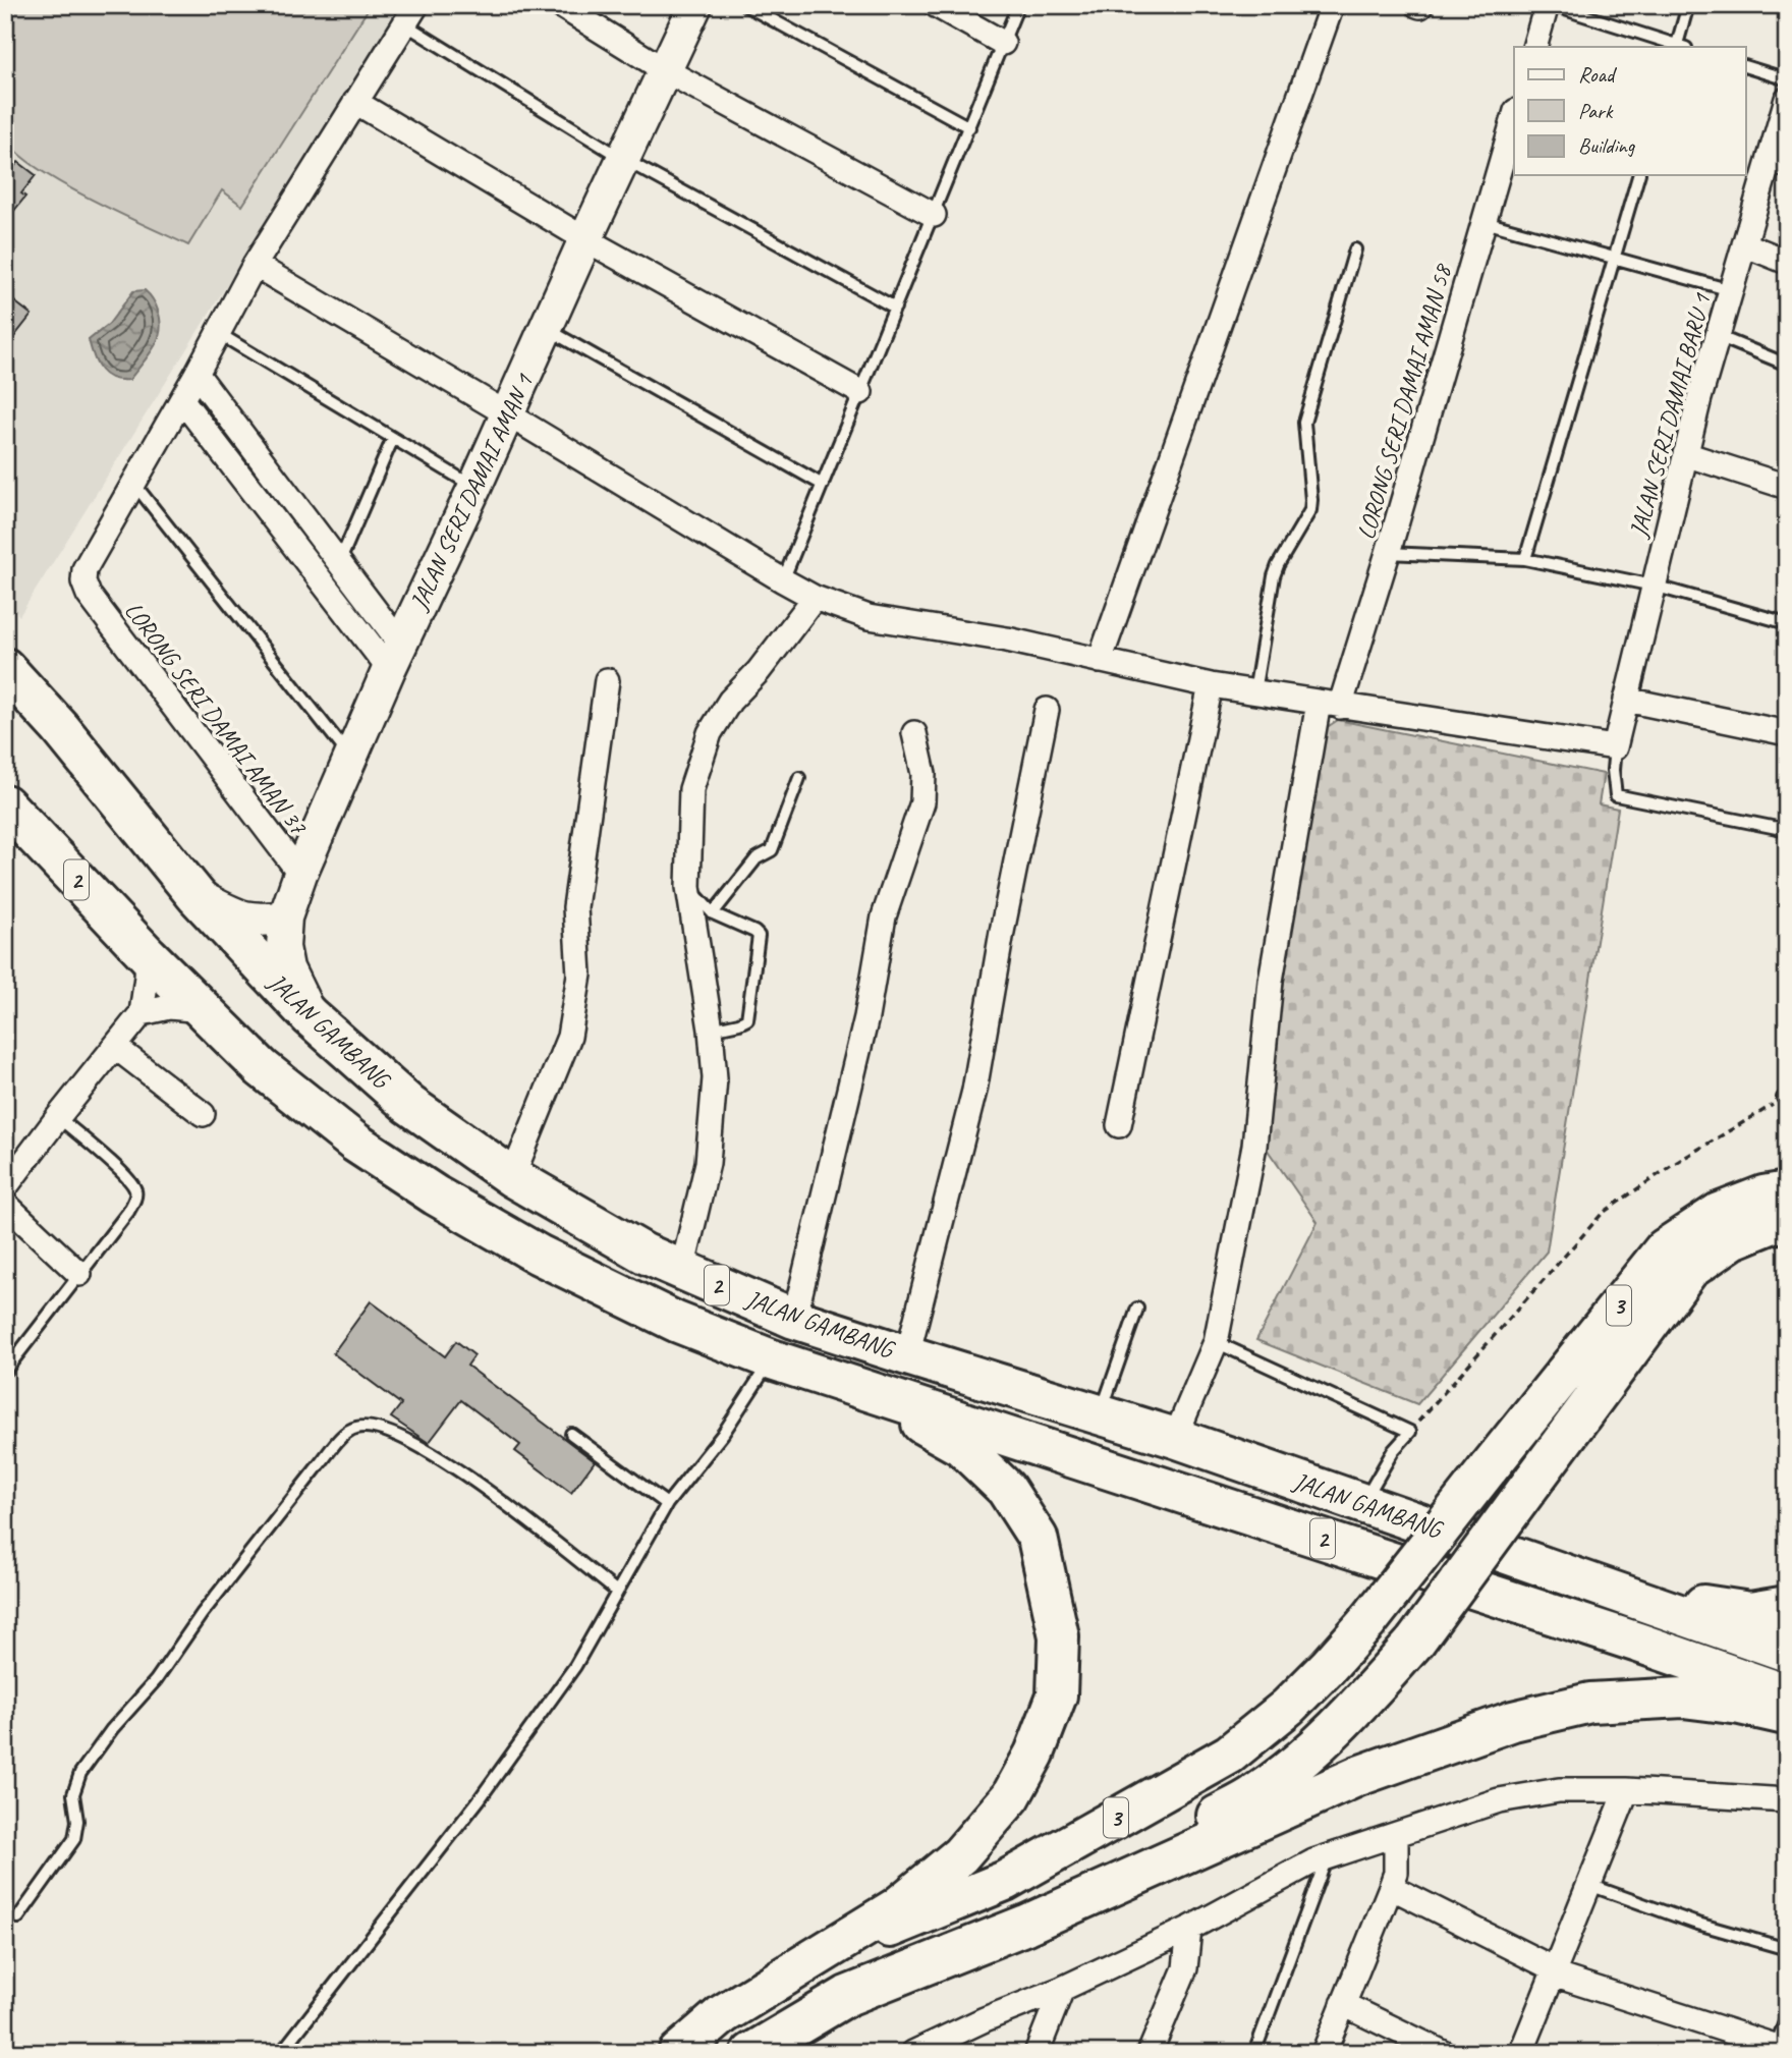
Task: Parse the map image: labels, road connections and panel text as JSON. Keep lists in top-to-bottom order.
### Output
{
  "streets": {
    "highway": ["2", "JALAN GAMBANG", "3"],
    "street": [
      "LORONG SERI DAMAI AMAN 58",
      "JALAN SERI DAMAI BARU 1",
      "JALAN SERI DAMAI AMAN 1",
      "LORONG SERI DAMAI AMAN 37"
    ]
  },
  "crossings": [
    ["LORONG SERI DAMAI AMAN 58", "JALAN GAMBANG"],
    ["JALAN SERI DAMAI AMAN 1", "LORONG SERI DAMAI AMAN 37"],
    ["JALAN SERI DAMAI AMAN 1", "JALAN GAMBANG"]
  ],
  "legend": ["Road", "Park", "Building"]
}
